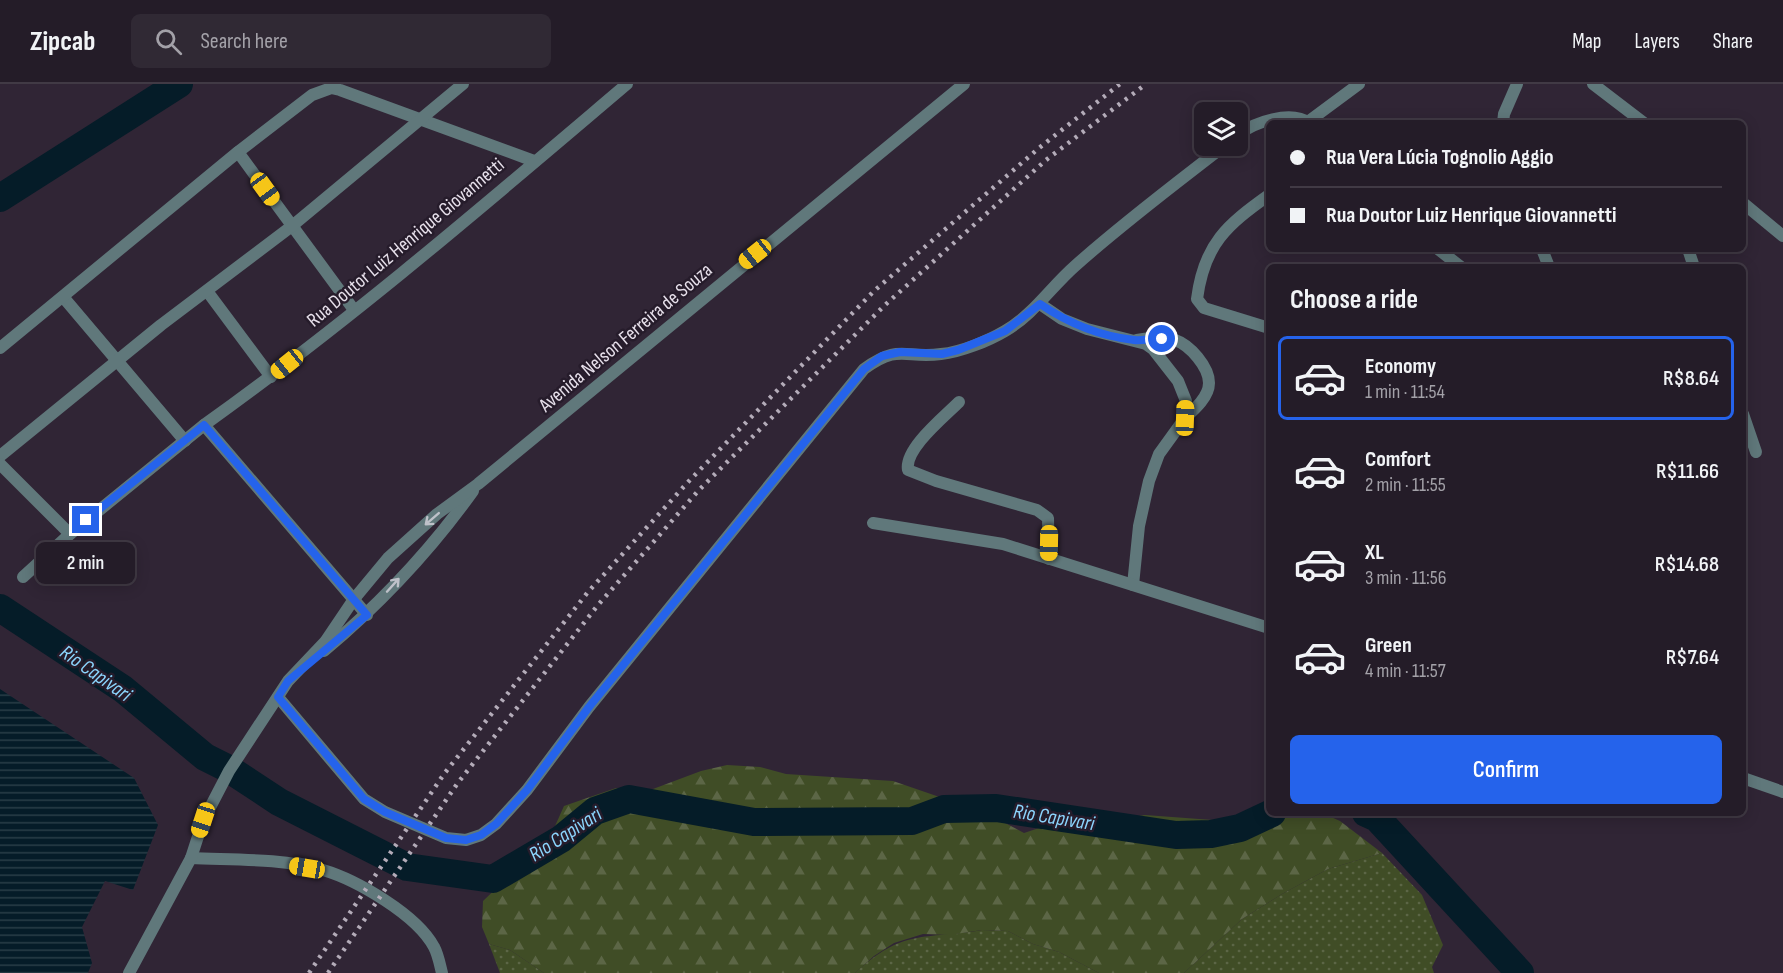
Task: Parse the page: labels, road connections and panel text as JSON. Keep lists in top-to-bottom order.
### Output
{
  "streets": {
    "street": ["Rua Doutor Luiz Henrique Giovannetti", "Avenida Nelson Ferreira de Souza"]
  },
  "water": ["Rio Capivari"],
  "page": {
    "header": "Zipcab",
    "search": "Search here",
    "nav": ["Map", "Layers", "Share"],
    "banner": ["Rua Vera Lúcia Tognolio Aggio", "Rua Doutor Luiz Henrique Giovannetti"],
    "heading": "Choose a ride",
    "list": [
      {
        "name": "Economy",
        "note": "1 min · 11:54",
        "value": "R$8.64"
      },
      {
        "name": "Comfort",
        "note": "2 min · 11:55",
        "value": "R$11.66"
      },
      {
        "name": "XL",
        "note": "3 min · 11:56",
        "value": "R$14.68"
      },
      {
        "name": "Green",
        "note": "4 min · 11:57",
        "value": "R$7.64"
      }
    ],
    "bubble": "2 min",
    "buttons": "Confirm"
  }
}
